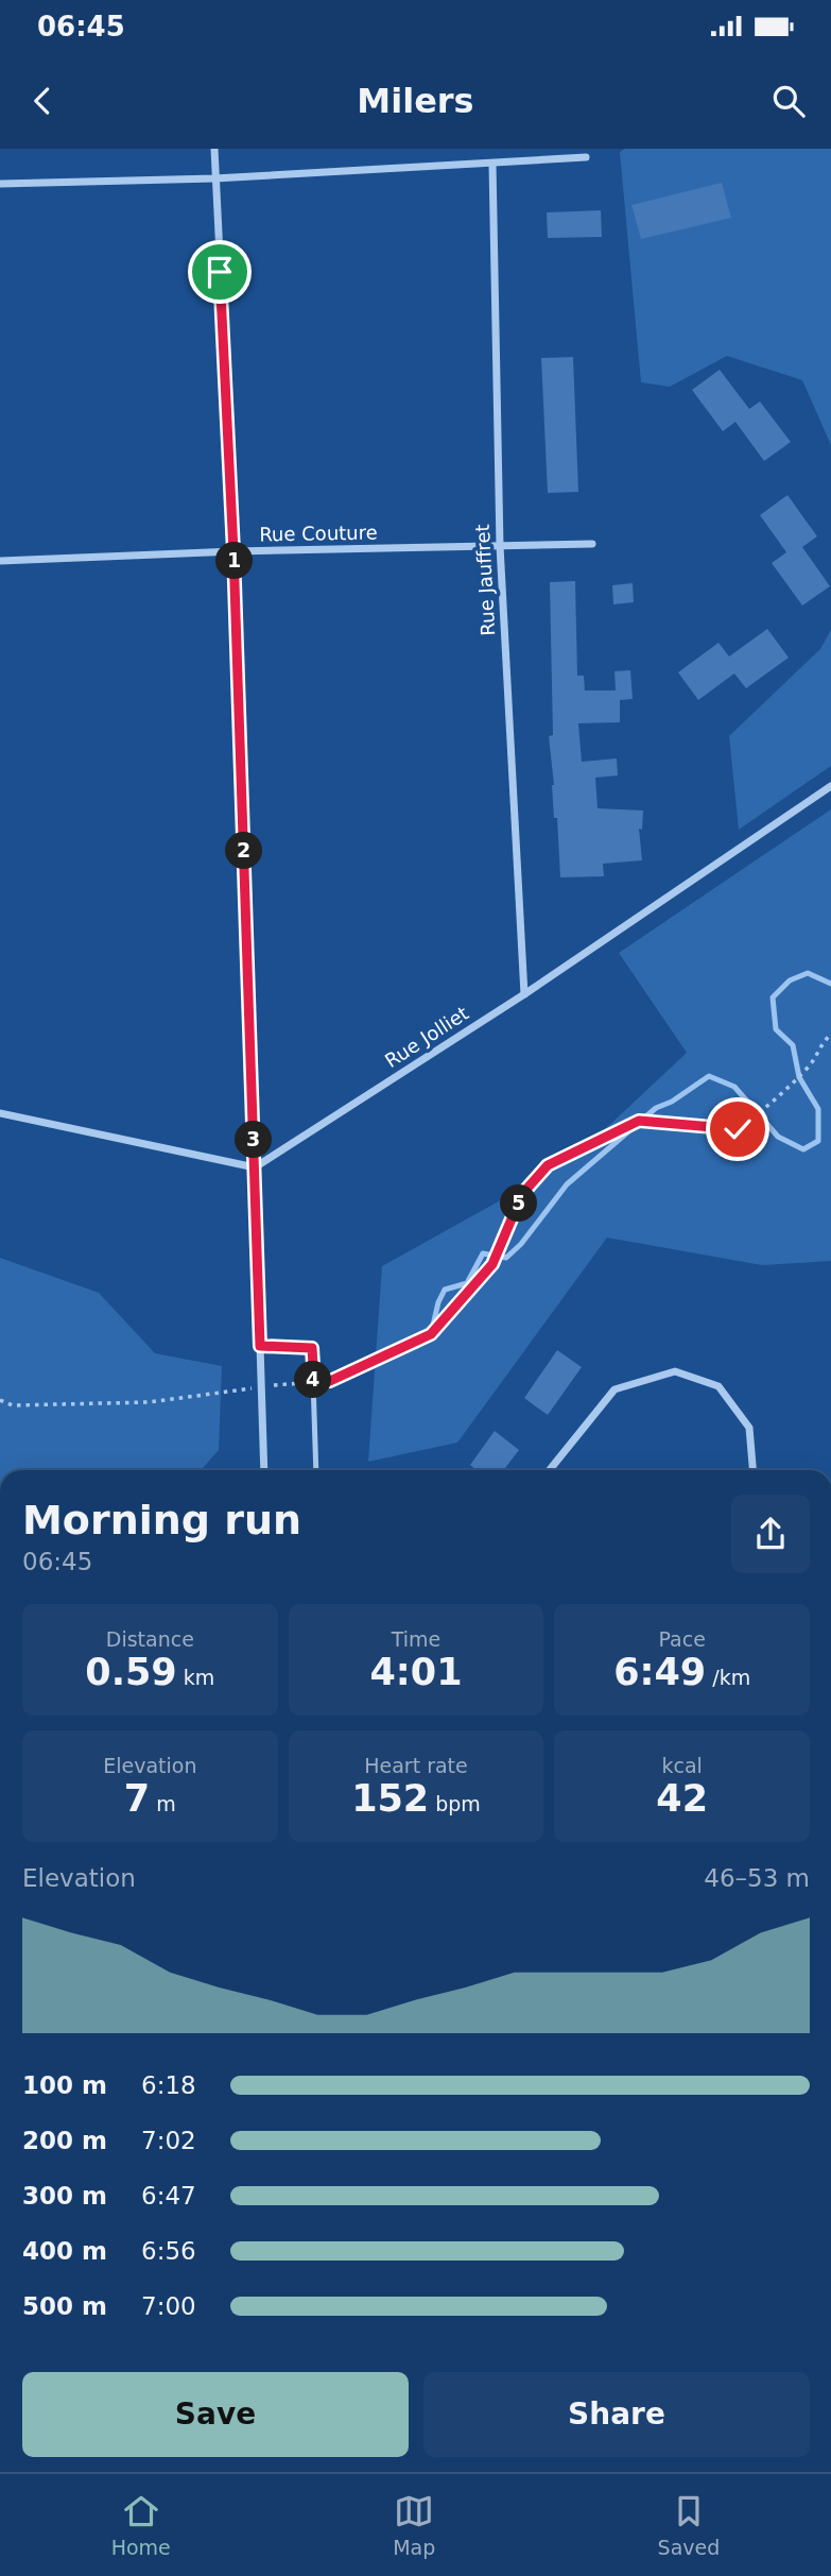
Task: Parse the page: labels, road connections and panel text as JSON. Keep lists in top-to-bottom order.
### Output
{
  "streets": {
    "street": ["Rue Couture", "Rue Jauffret", "Rue Jolliet"]
  },
  "crossings": [
    ["Rue Couture", "Rue Jauffret"],
    ["Rue Jauffret", "Rue Jolliet"]
  ],
  "page": {
    "status": "06:45",
    "header": "Milers",
    "pins": [
      "1",
      "2",
      "3",
      "5",
      "4"
    ],
    "heading": ["Morning run", "06:45"],
    "stats": [
      ["Distance", "0.59 km"],
      ["Time", "4:01"],
      ["Pace", "6:49 /km"],
      ["Elevation", "7 m"],
      ["Heart rate", "152 bpm"],
      ["kcal", "42"]
    ],
    "chart": ["Elevation", "46–53 m"],
    "list": [
      {
        "name": "100 m",
        "note": "6:18"
      },
      {
        "name": "200 m",
        "note": "7:02"
      },
      {
        "name": "300 m",
        "note": "6:47"
      },
      {
        "name": "400 m",
        "note": "6:56"
      },
      {
        "name": "500 m",
        "note": "7:00"
      }
    ],
    "buttons": ["Save", "Share"],
    "tabs": ["Home", "Map", "Saved"]
  }
}
